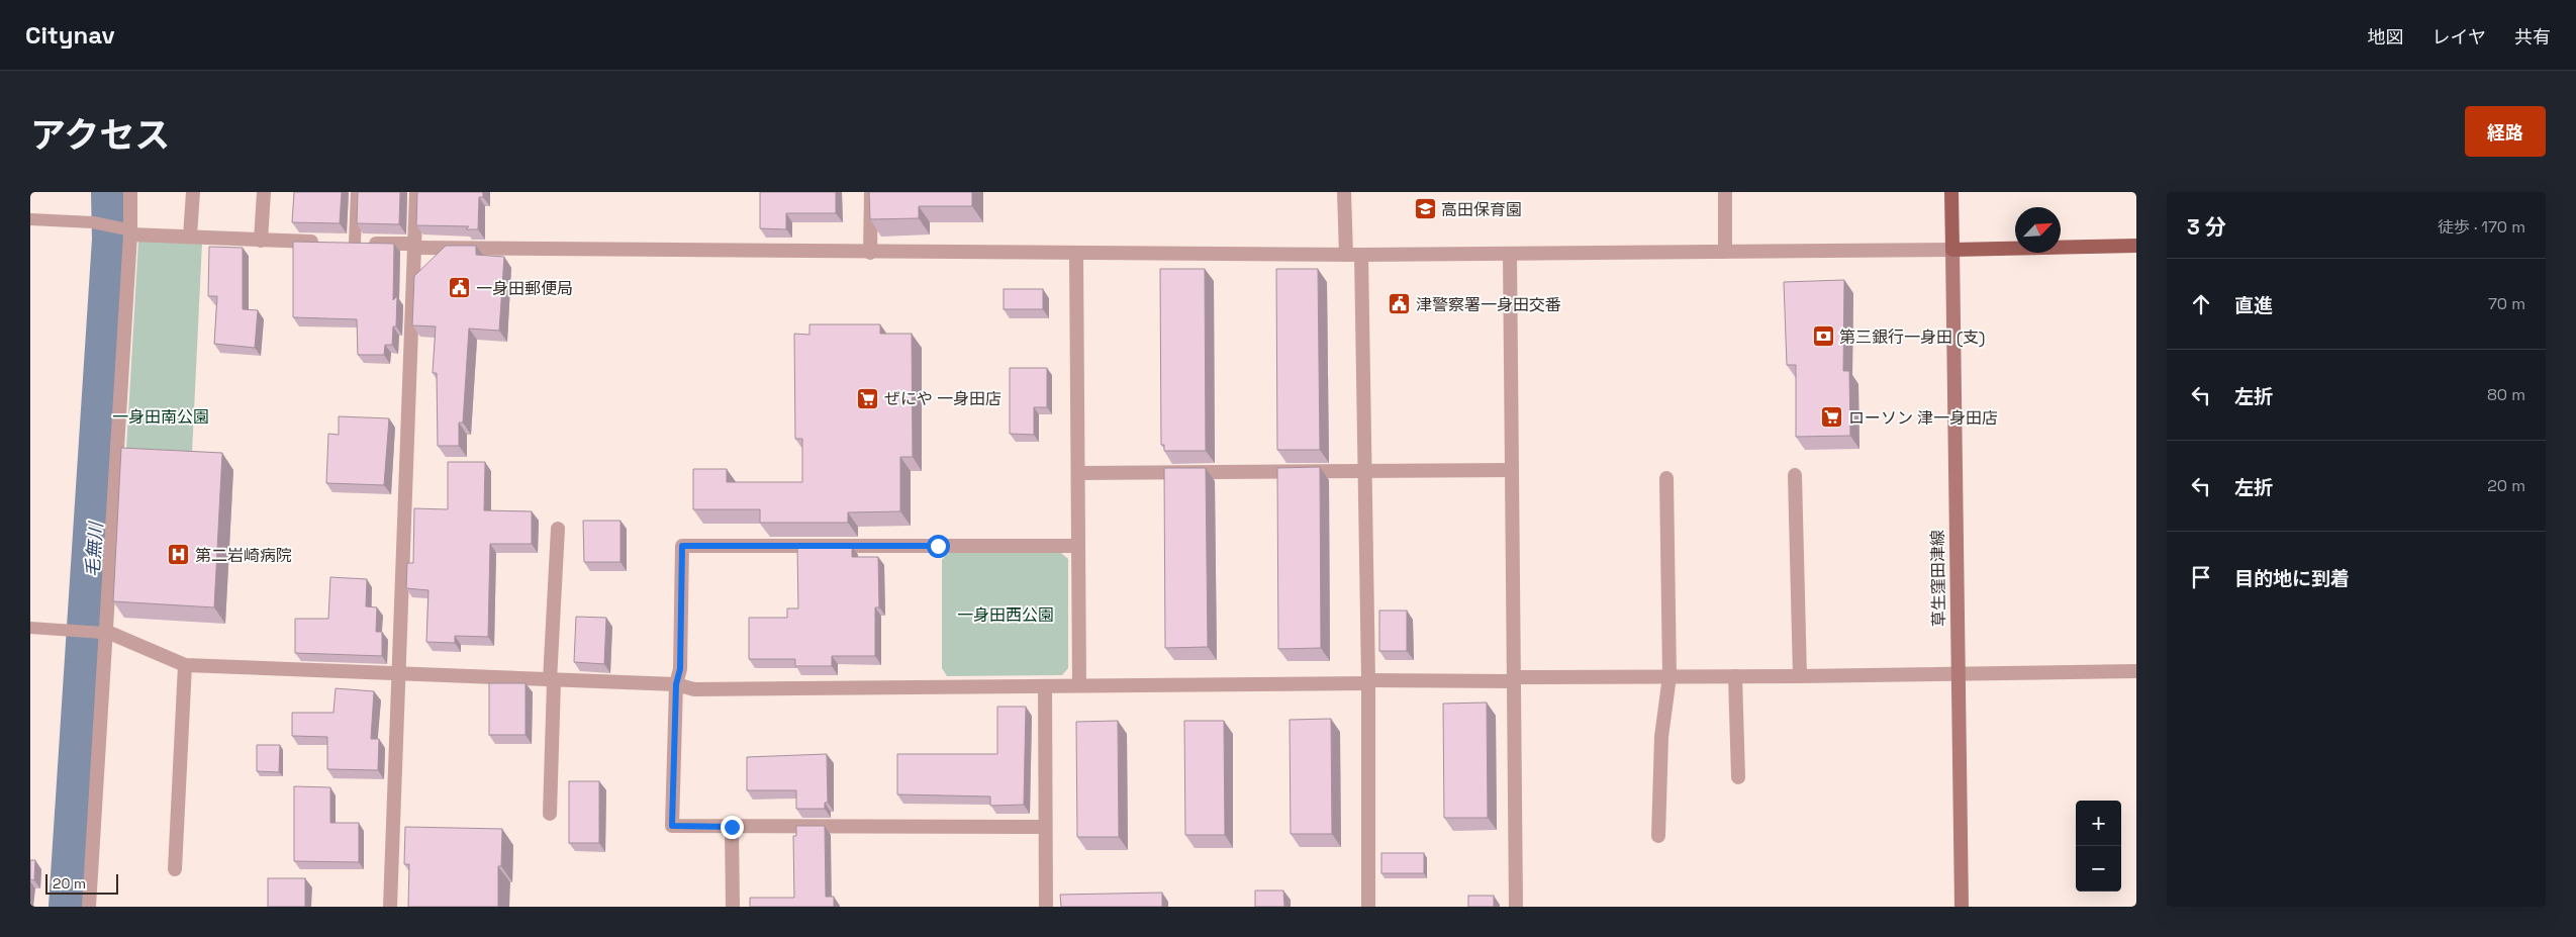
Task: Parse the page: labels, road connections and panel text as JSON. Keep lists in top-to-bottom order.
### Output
{
  "streets": {
    "main road": ["草生窪田津線"]
  },
  "water": ["毛無川"],
  "parks": ["一身田南公園", "一身田西公園"],
  "places": {
    "school or university": ["高田保育園"],
    "public building": ["一身田郵便局", "津警察署一身田交番"],
    "bank": ["第三銀行一身田 (支)"],
    "supermarket": ["ぜにや 一身田店", "ローソン 津一身田店"],
    "hospital": ["第二岩崎病院"]
  },
  "scale_bar": "20 m",
  "north": "top right",
  "page": {
    "header": "Citynav",
    "nav": ["地図", "レイヤ", "共有"],
    "title": "アクセス",
    "buttons": "経路",
    "heading": ["3 分", "徒歩 · 170 m"],
    "list": [
      ["直進", "70 m"],
      ["左折", "80 m"],
      ["左折", "20 m"],
      "目的地に到着"
    ],
    "map_buttons": ["+", "−"],
    "scale": "20 m"
  }
}
